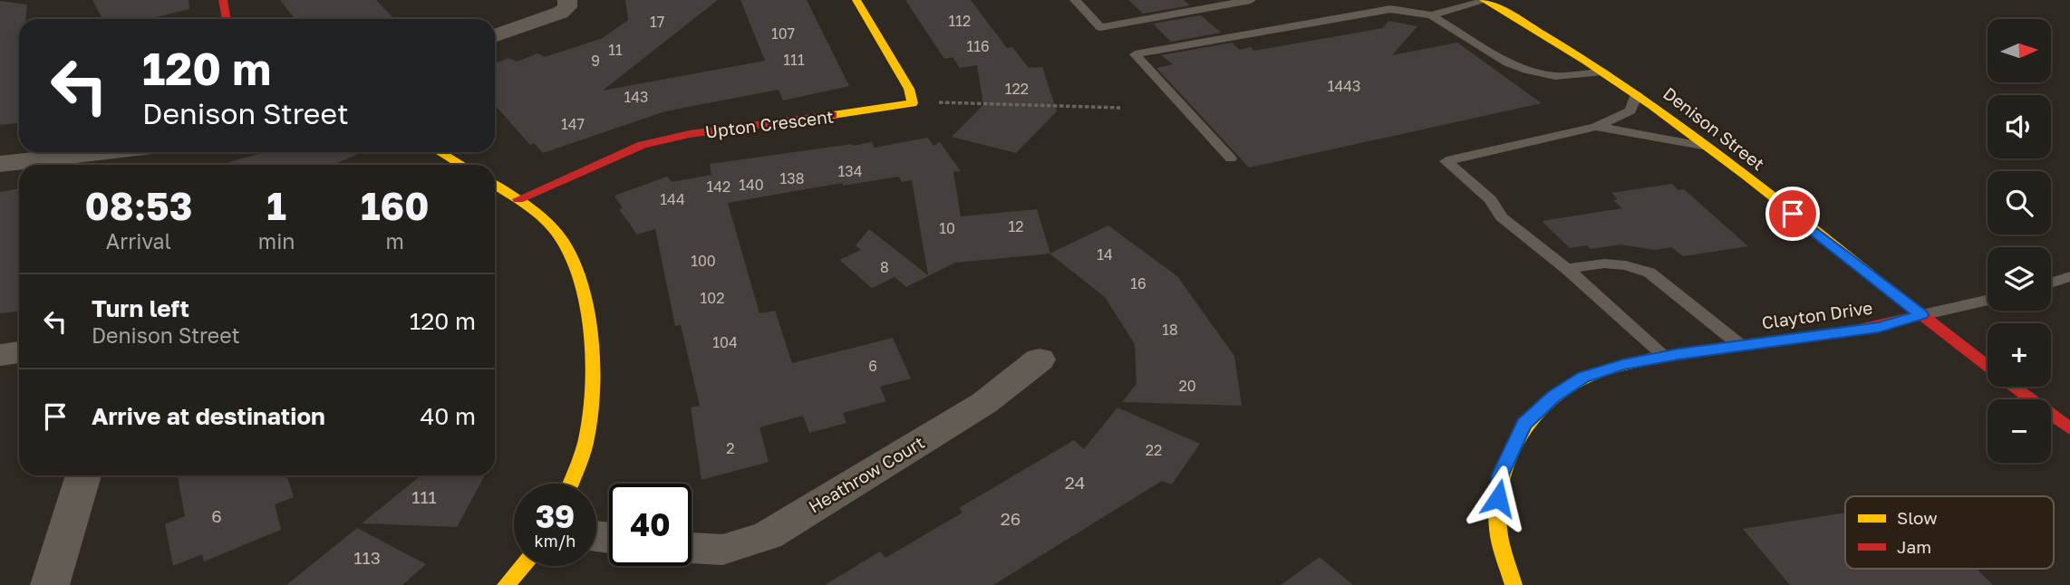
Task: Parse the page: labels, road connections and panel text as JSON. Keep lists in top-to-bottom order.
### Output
{
  "streets": {
    "street": [
      "Upton Crescent",
      "Denison Street",
      "Clayton Drive",
      "Heathrow Court"
    ]
  },
  "crossings": [
    ["Denison Street", "Clayton Drive"]
  ],
  "house_numbers": [
    "112",
    "17",
    "107",
    "116",
    "11",
    "111",
    "9",
    "1443",
    "122",
    "143",
    "147",
    "134",
    "138",
    "140",
    "142",
    "144",
    "12",
    "10",
    "14",
    "100",
    "8",
    "16",
    "102",
    "18",
    "104",
    "6",
    "20",
    "2",
    "22",
    "24",
    "111",
    "6",
    "26",
    "113"
  ],
  "legend": ["Slow", "Jam"],
  "north": "right",
  "page": {
    "map_buttons": ["+", "−"],
    "turn": ["120 m", "Denison Street"],
    "eta": [
      "08:53",
      "Arrival",
      "1",
      "min",
      "160",
      "m"
    ],
    "list": [
      {
        "name": "Turn left",
        "note": "Denison Street",
        "value": "120 m"
      },
      {
        "name": "Arrive at destination",
        "value": "40 m"
      }
    ],
    "speed": "39 km/h",
    "limit": "40"
  }
}
